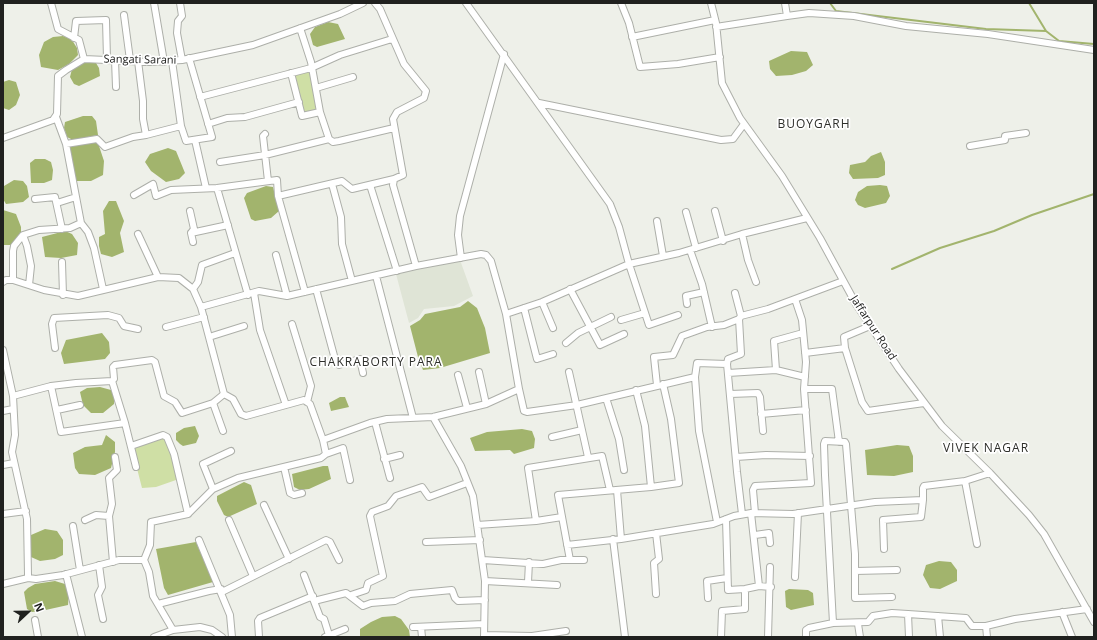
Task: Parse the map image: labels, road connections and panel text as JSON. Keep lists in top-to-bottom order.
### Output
{
  "streets": {
    "street": ["Sangati Sarani", "Jaffarpur Road"]
  },
  "districts": ["BUOYGARH", "CHAKRABORTY PARA", "VIVEK NAGAR"],
  "north": "right"
}
